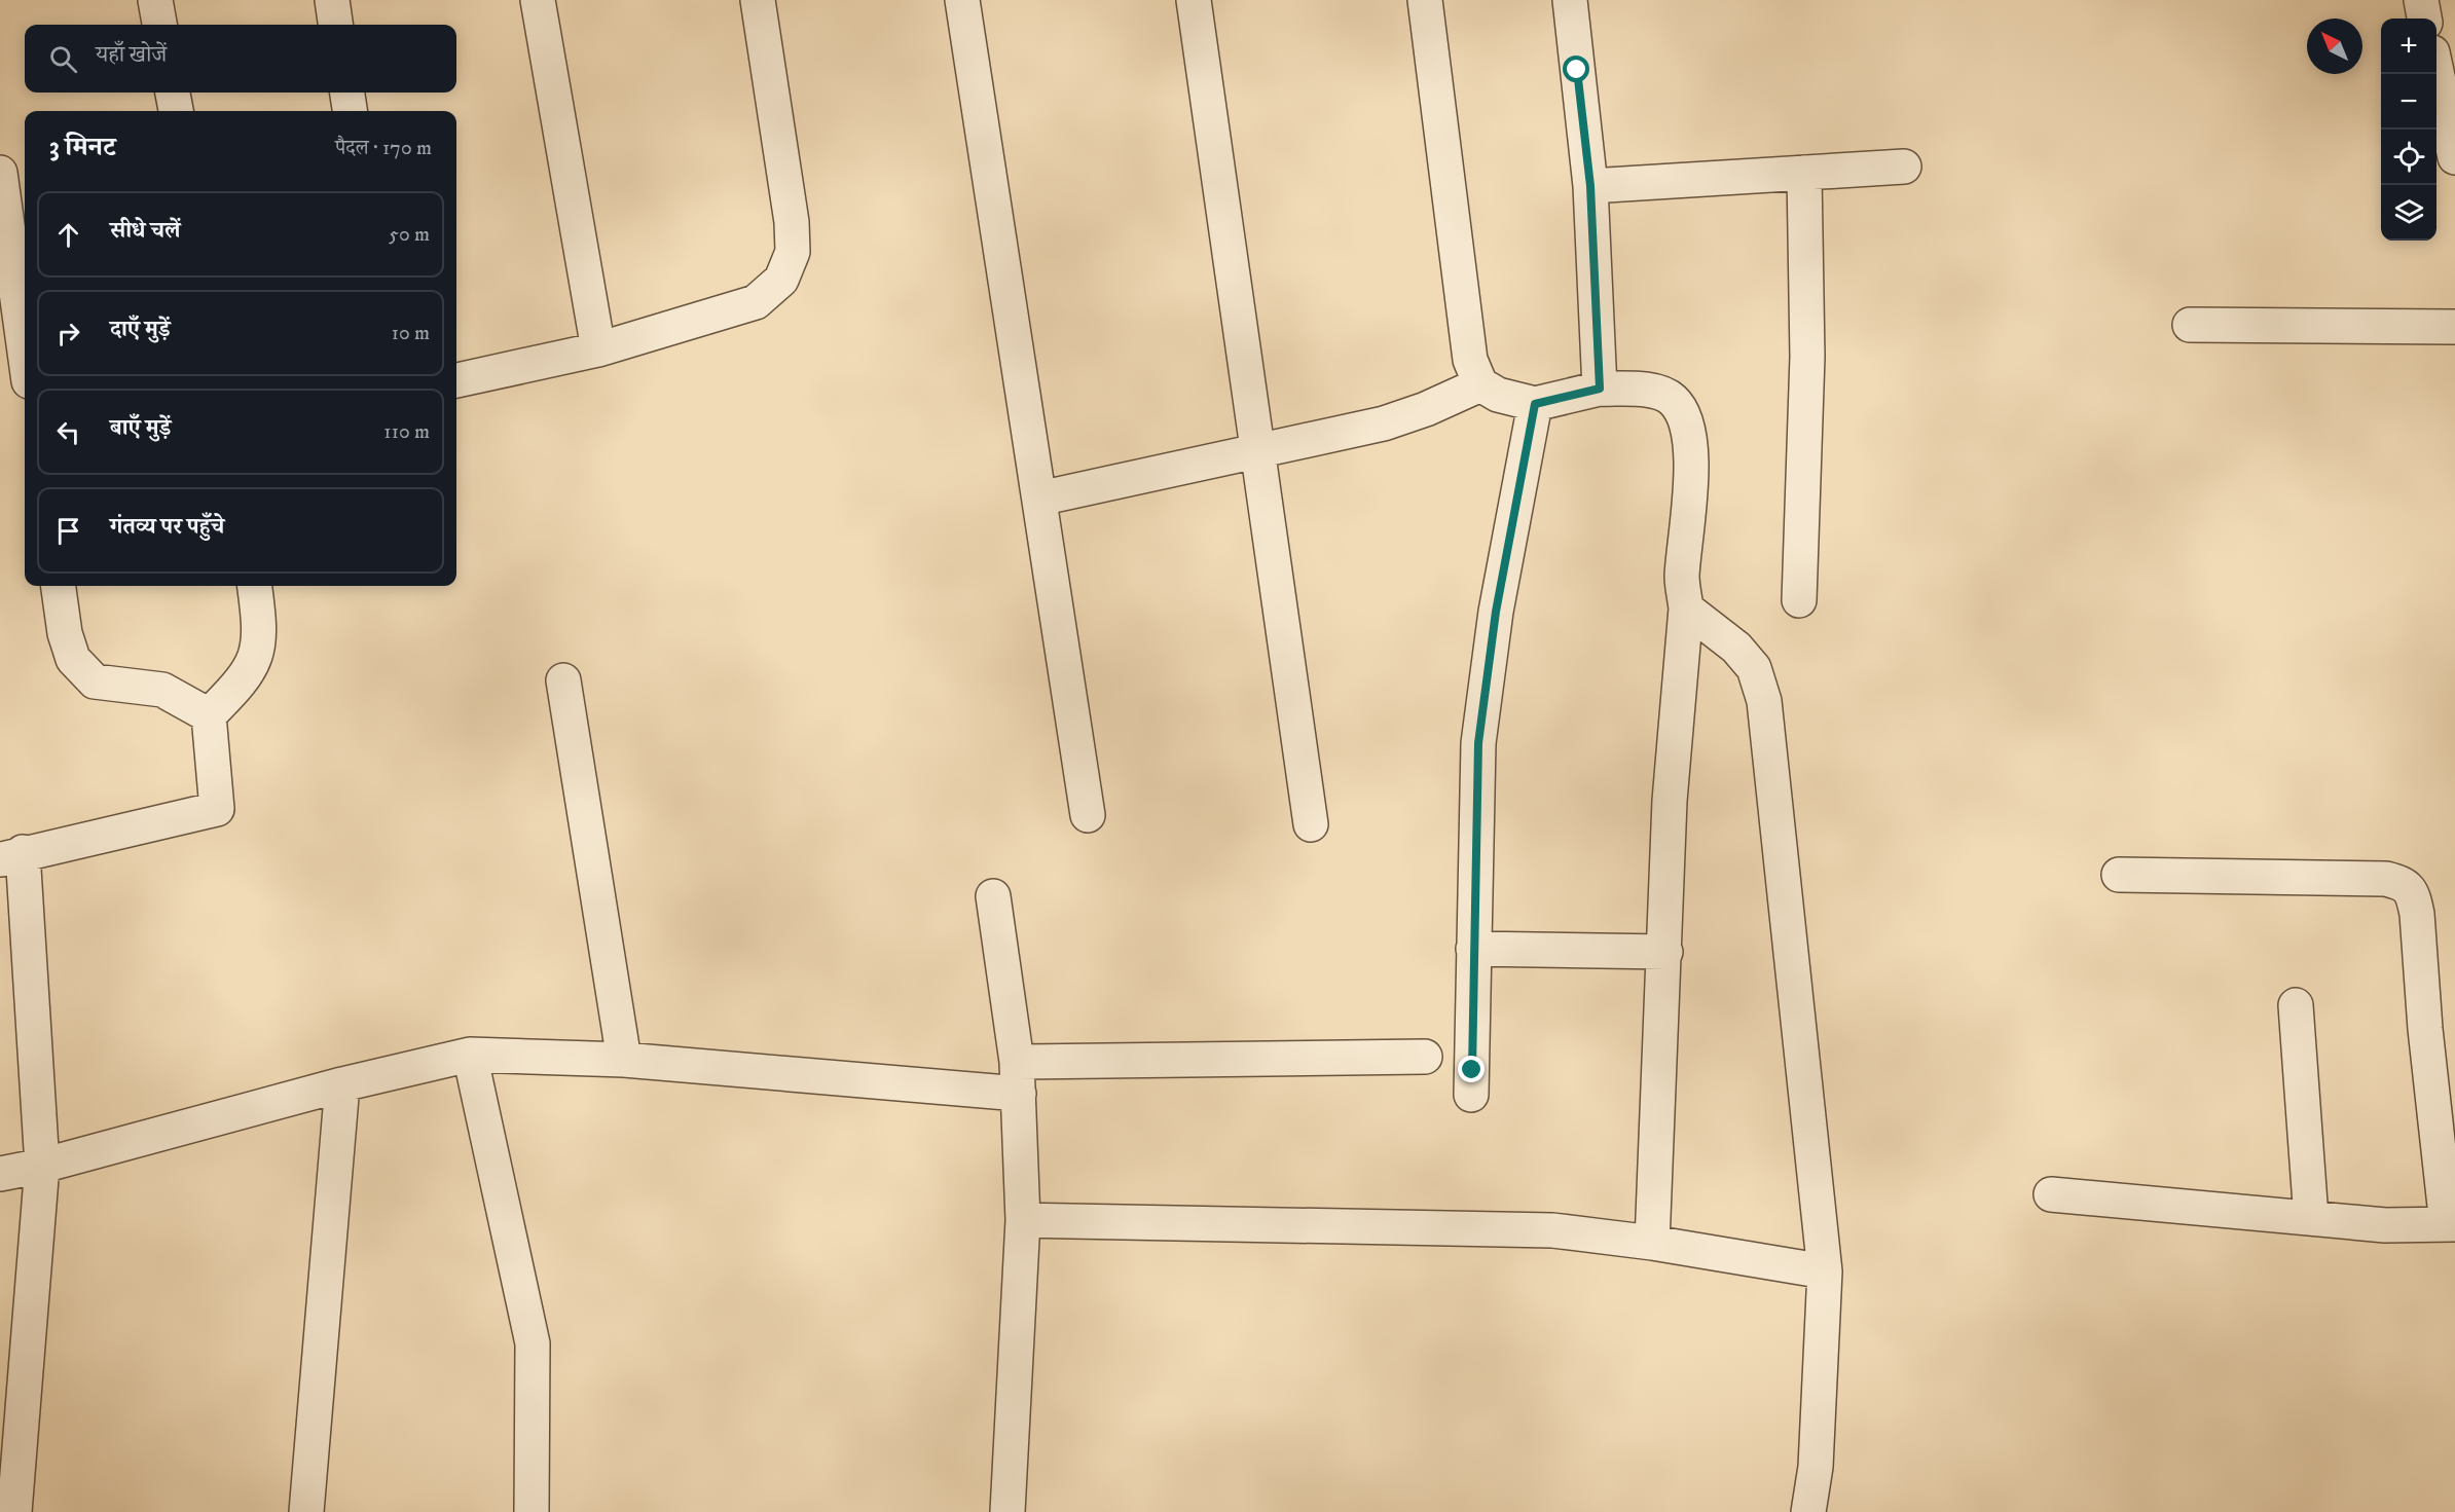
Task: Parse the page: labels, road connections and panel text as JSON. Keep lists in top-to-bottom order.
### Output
{
  "north": "top left",
  "page": {
    "map_buttons": ["+", "−"],
    "search": "यहाँ खोजें",
    "heading": ["3 मिनट", "पैदल · 170 m"],
    "list": [
      ["सीधे चलें", "50 m"],
      ["दाएँ मुड़ें", "10 m"],
      ["बाएँ मुड़ें", "110 m"],
      "गंतव्य पर पहुँचे"
    ]
  }
}
